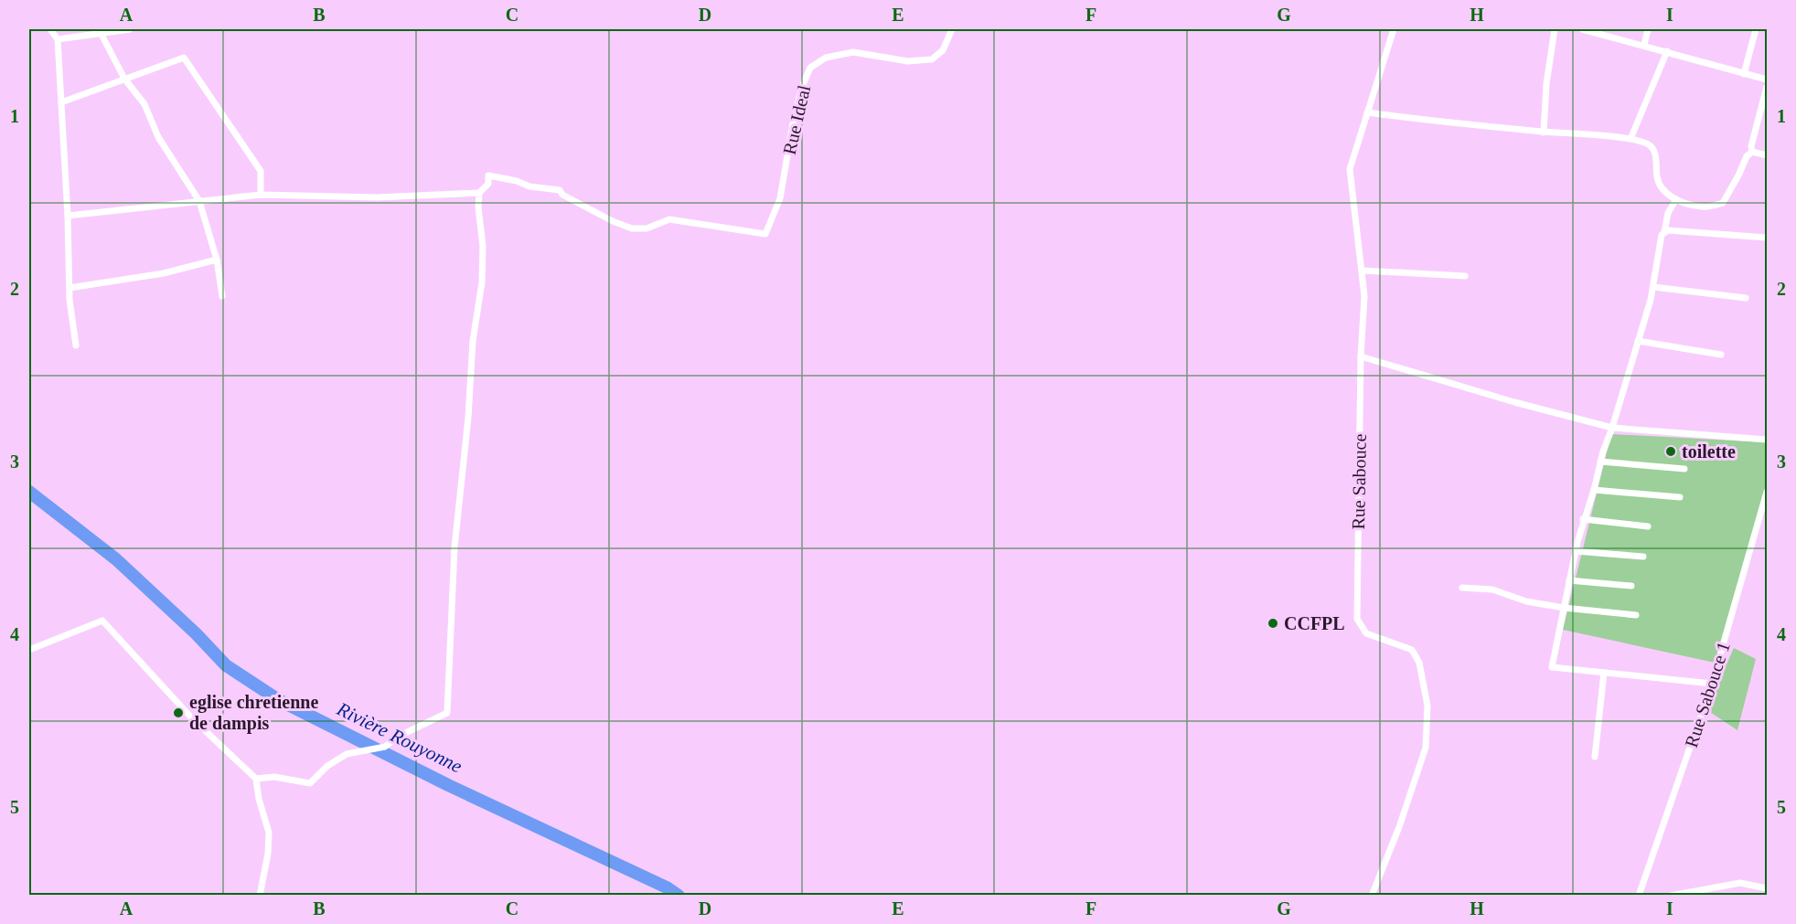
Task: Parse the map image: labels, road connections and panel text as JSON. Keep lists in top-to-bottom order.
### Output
{
  "streets": {
    "street": ["Rue Ideal", "Rue Sabouce", "Rue Sabouce 1"]
  },
  "water": ["Rivière Rouyonne"],
  "places": ["toilette", "CCFPL", "eglise chretienne de dampis"],
  "grid": {
    "columns": [
      "A",
      "B",
      "C",
      "D",
      "E",
      "F",
      "G",
      "H",
      "I"
    ],
    "rows": [
      "1",
      "2",
      "3",
      "4",
      "5"
    ]
  }
}
